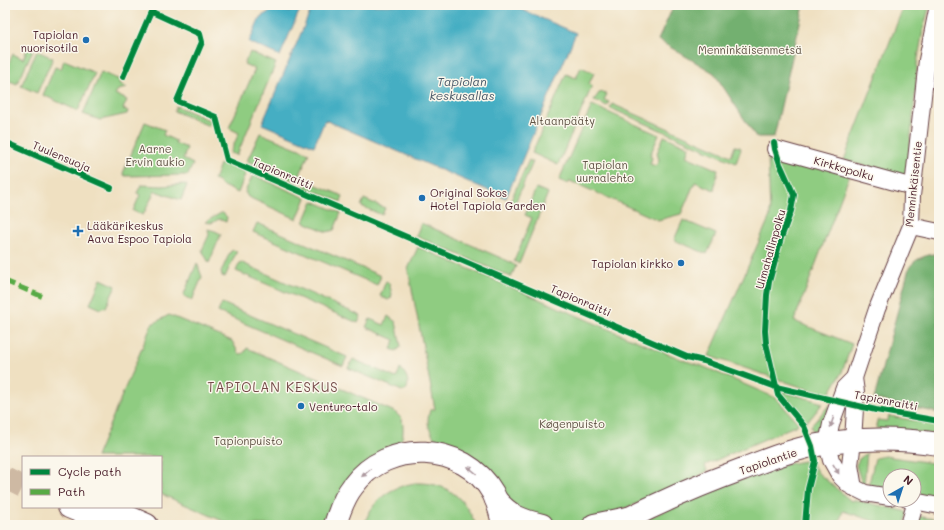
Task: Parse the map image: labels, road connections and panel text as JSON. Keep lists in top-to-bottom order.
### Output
{
  "streets": {
    "main road": ["Tapiolantie"],
    "street": ["Kirkkopolku", "Menninkäisentie"],
    "cycle path": ["Tuulensuoja", "Tapionraitti", "Uimahallinpolku"]
  },
  "crossings": [
    ["Kirkkopolku", "Menninkäisentie"],
    ["Menninkäisentie", "Tapiolantie"]
  ],
  "districts": ["TAPIOLAN KESKUS"],
  "water": ["Tapiolan keskusallas"],
  "parks": [
    "Menninkäisenmetsä",
    "Altaanpääty",
    "Aarne Ervin aukio",
    "Tapiolan uurnalehto",
    "Køgenpuisto",
    "Tapionpuisto"
  ],
  "places": {
    "other": [
      "Tapiolan nuorisotila",
      "Original Sokos Hotel Tapiola Garden",
      "Tapiolan kirkko",
      "Venturo-talo"
    ],
    "health": ["Lääkärikeskus Aava Espoo Tapiola"]
  },
  "legend": ["Cycle path", "Path"],
  "north": "top right"
}
